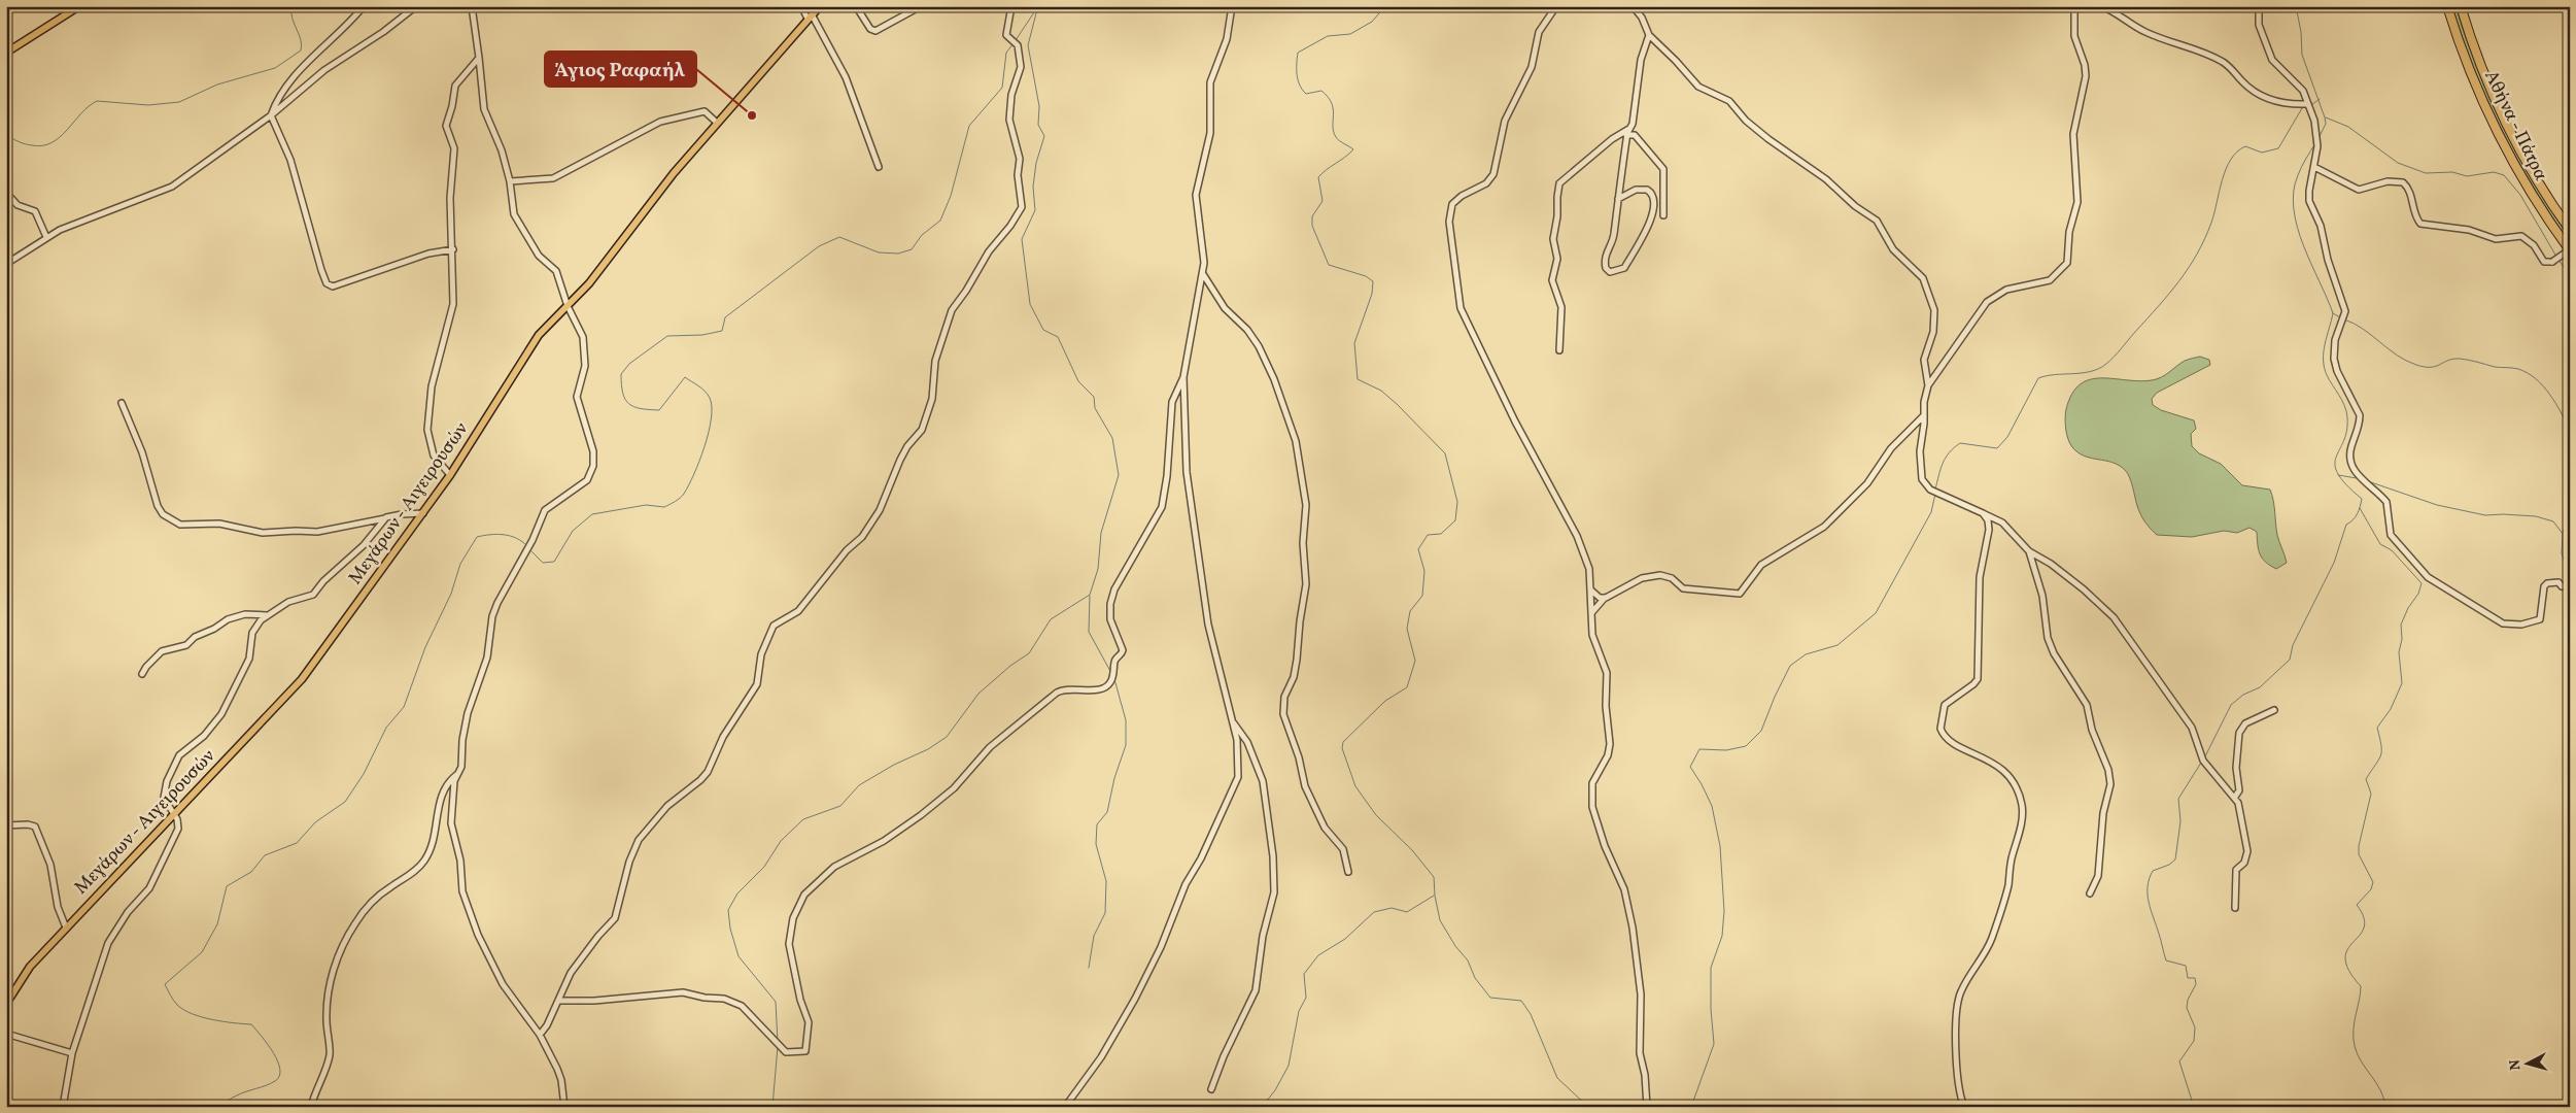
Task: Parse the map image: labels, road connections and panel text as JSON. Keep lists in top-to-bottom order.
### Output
{
  "streets": {
    "highway": ["Αθήνα - Πάτρα"],
    "main road": ["Μεγάρων - Αιγειρουσών"]
  },
  "places": ["Άγιος Ραφαήλ"],
  "north": "left"
}
